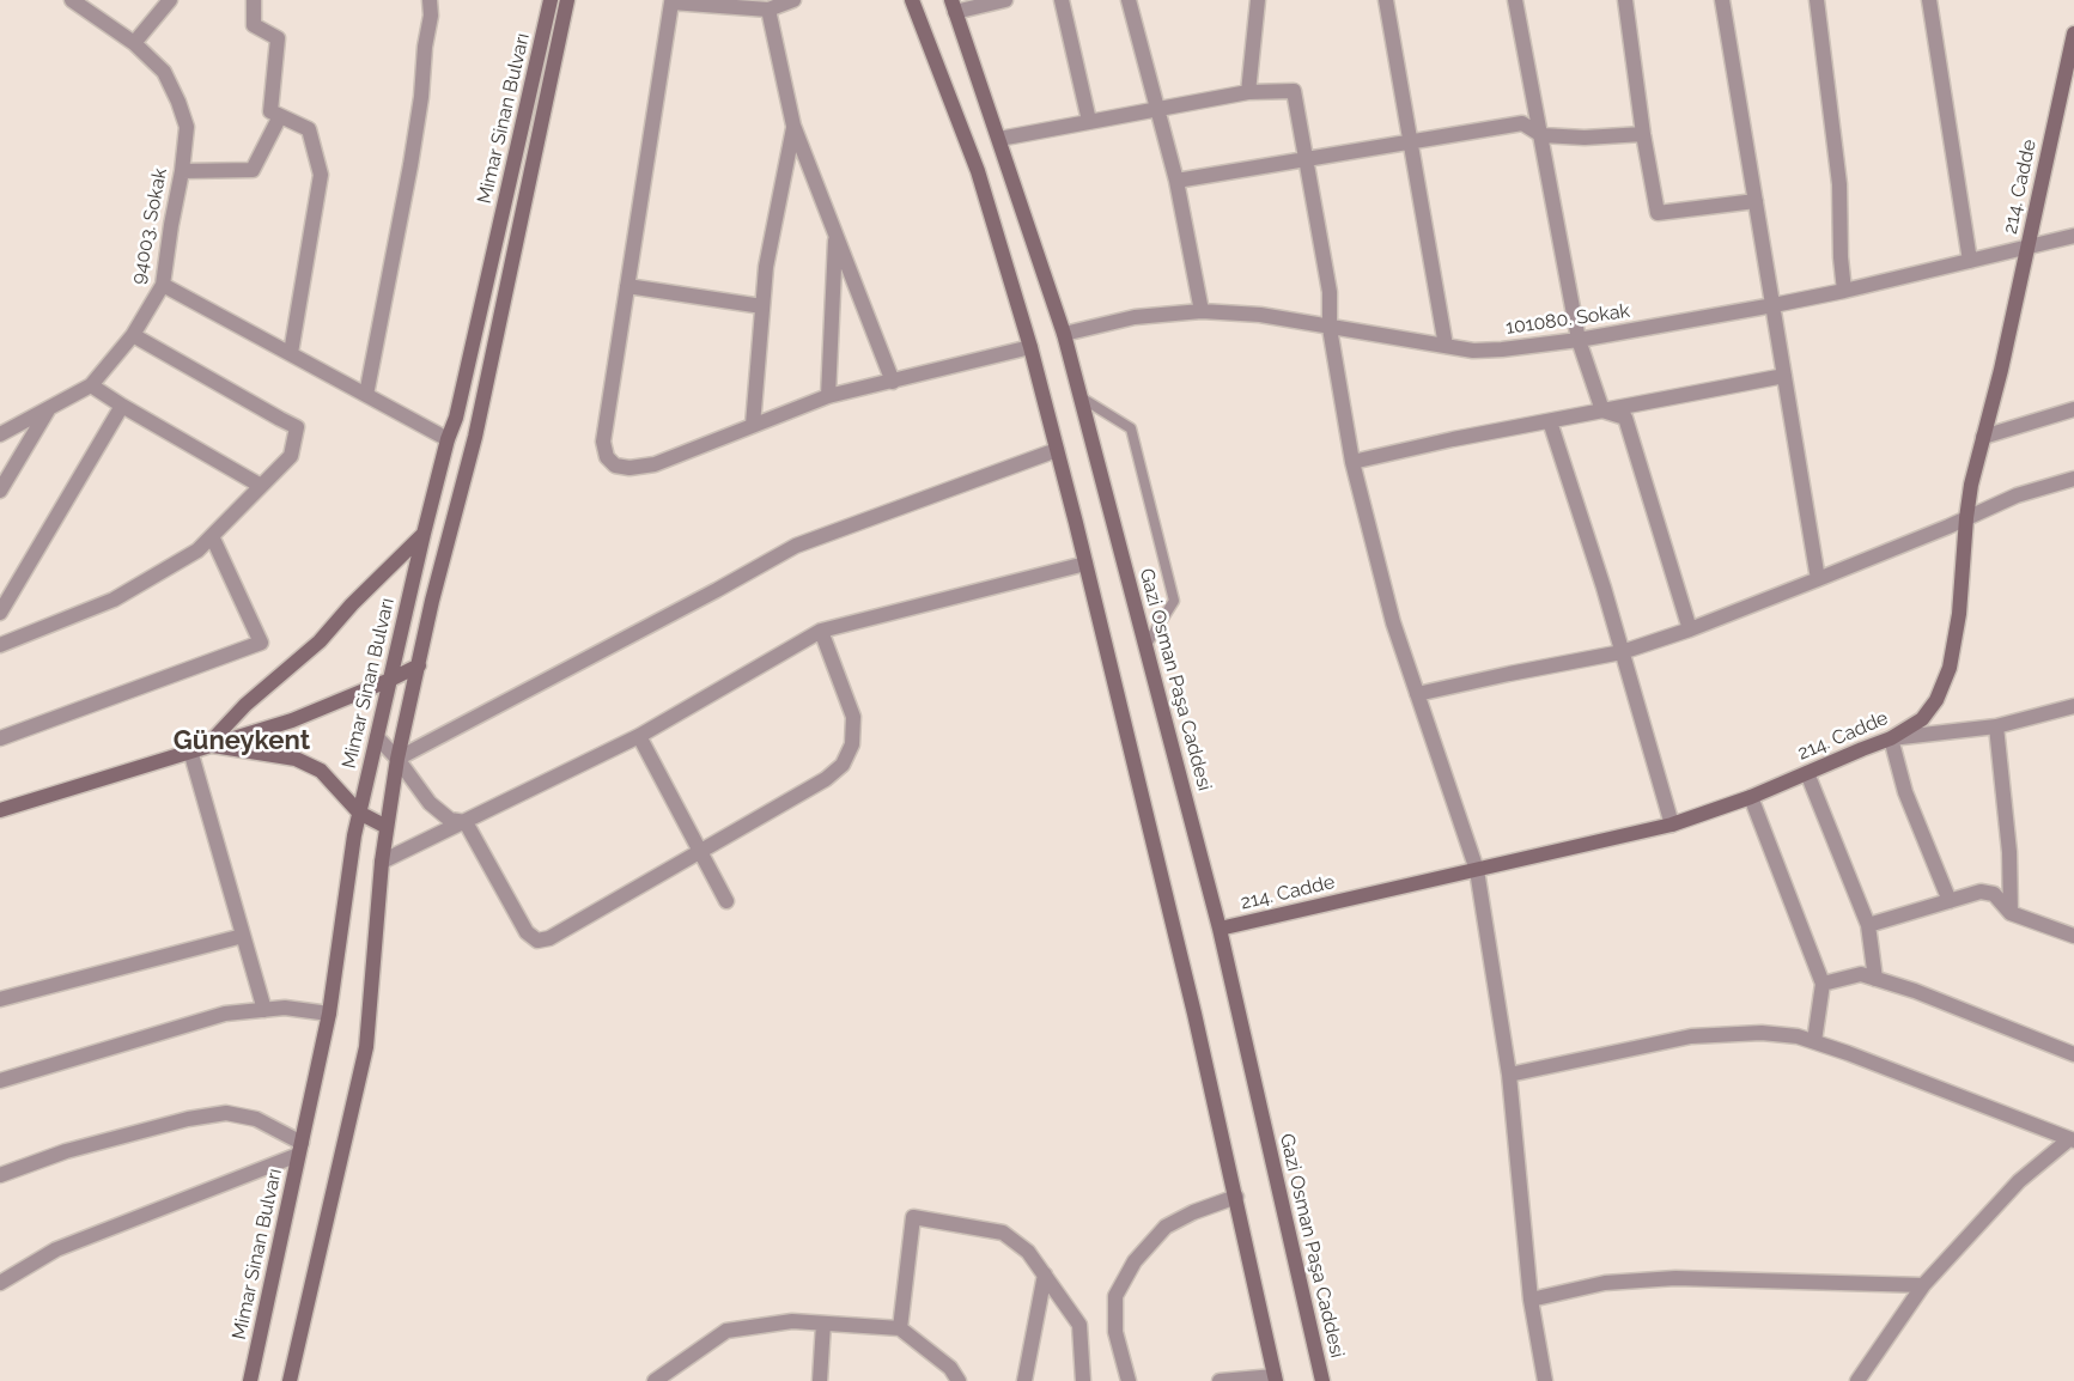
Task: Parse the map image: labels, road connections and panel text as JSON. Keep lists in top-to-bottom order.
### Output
{
  "streets": {
    "main road": ["Mimar Sinan Bulvarı", "214. Cadde", "Gazi Osman Paşa Caddesi"],
    "street": ["94003. Sokak", "101080. Sokak"]
  },
  "crossings": [
    ["214. Cadde", "101080. Sokak"],
    ["214. Cadde", "Gazi Osman Paşa Caddesi"],
    ["101080. Sokak", "Gazi Osman Paşa Caddesi"]
  ],
  "districts": ["Güneykent"]
}
